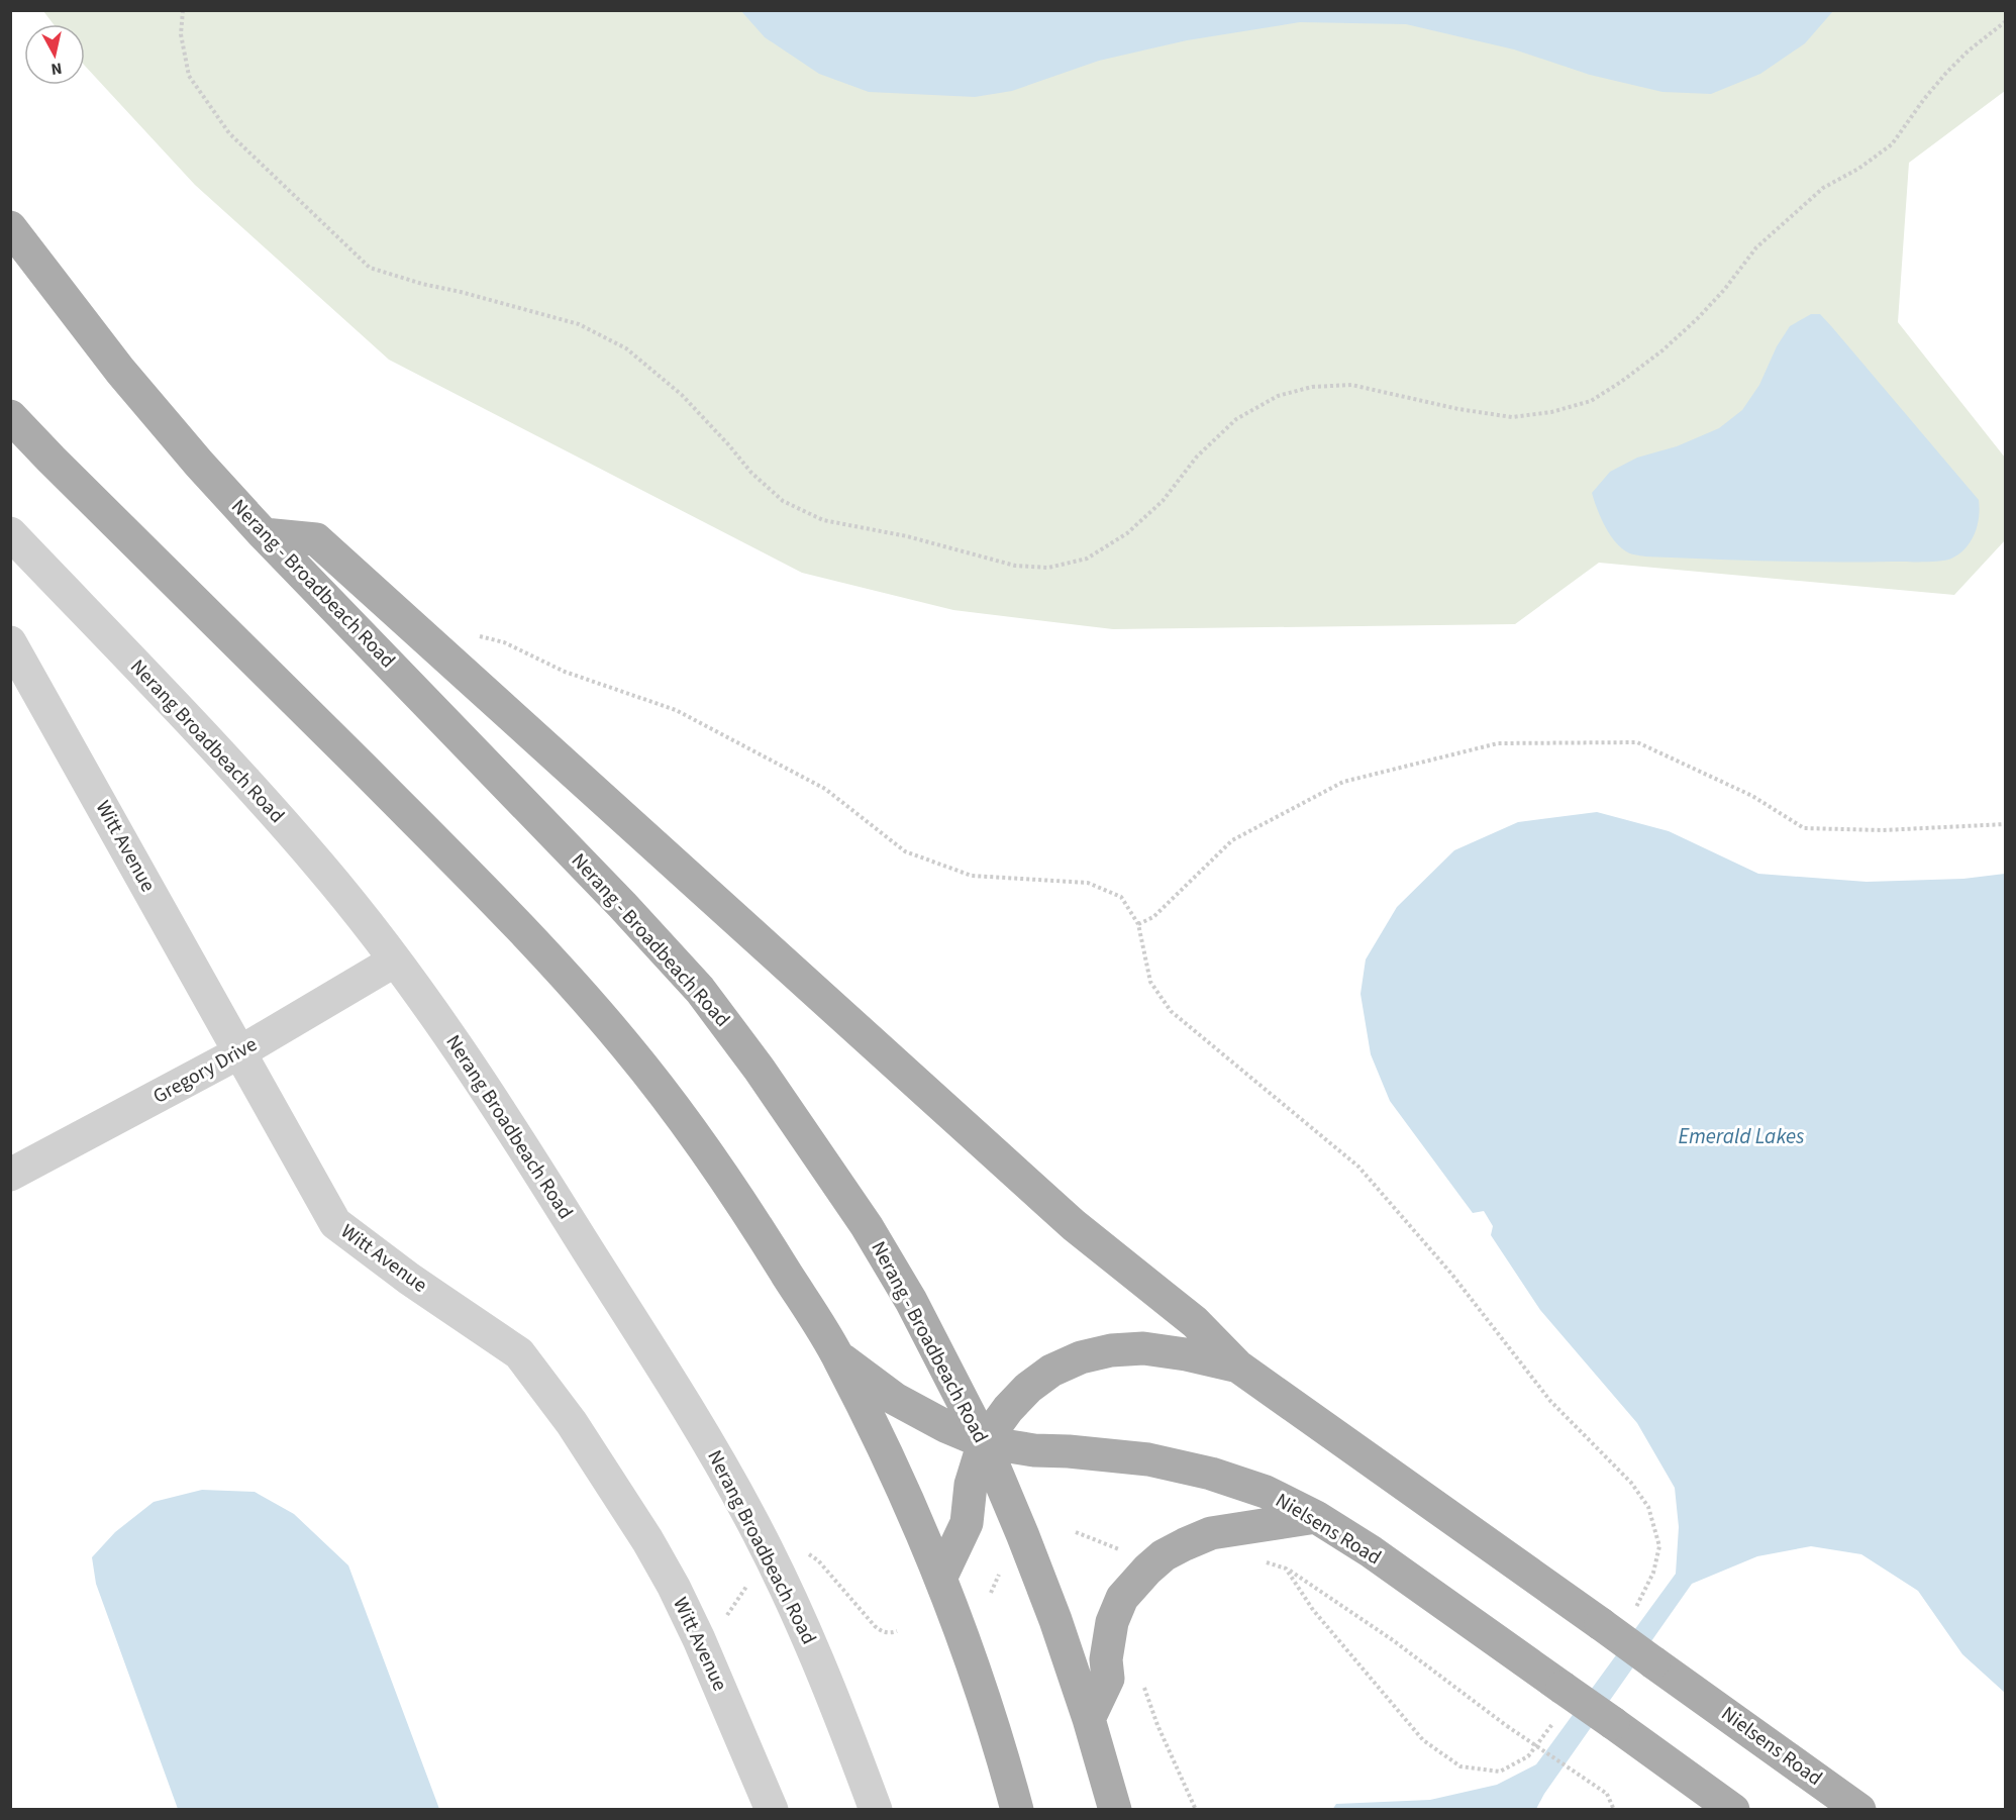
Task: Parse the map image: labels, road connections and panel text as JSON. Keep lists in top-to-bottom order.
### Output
{
  "streets": {
    "main road": ["Nerang - Broadbeach Road", "Nielsens Road"],
    "street": ["Nerang Broadbeach Road", "Witt Avenue", "Gregory Drive"]
  },
  "crossings": [
    ["Nerang - Broadbeach Road", "Nielsens Road"],
    ["Nerang Broadbeach Road", "Gregory Drive"],
    ["Witt Avenue", "Gregory Drive"]
  ],
  "water": ["Emerald Lakes"],
  "north": "bottom"
}
